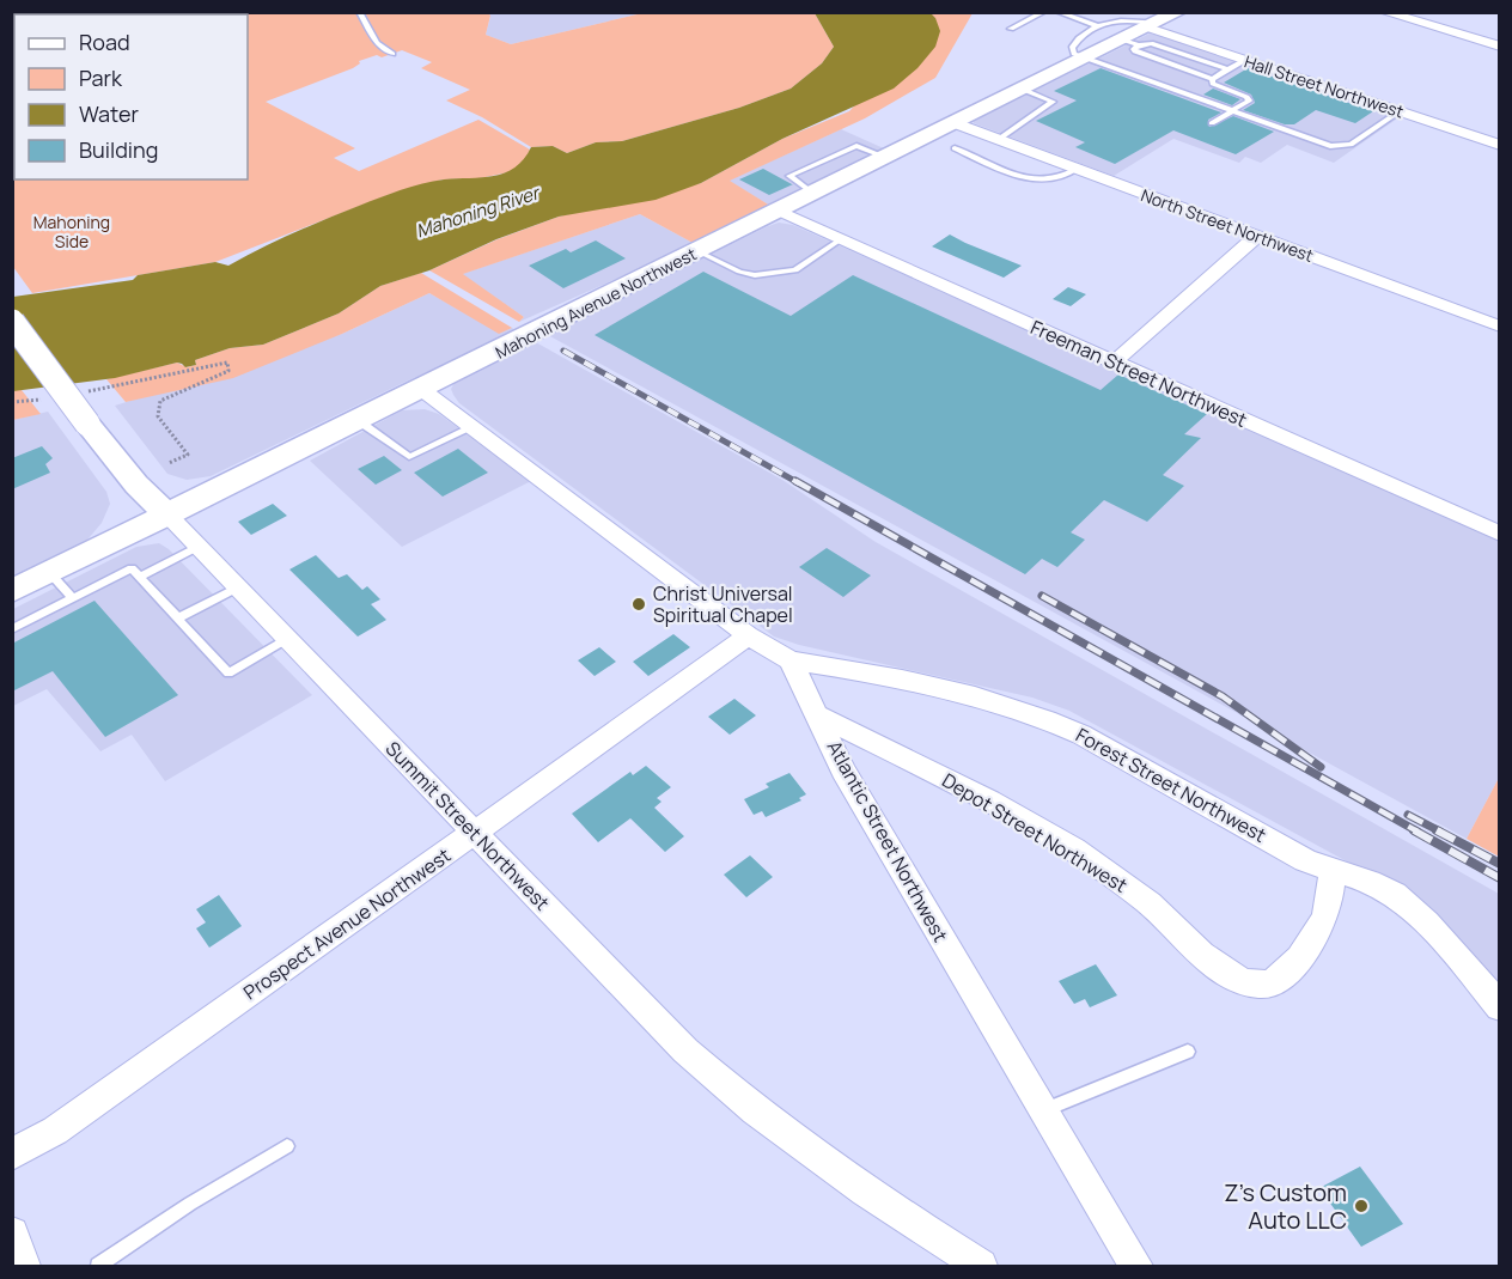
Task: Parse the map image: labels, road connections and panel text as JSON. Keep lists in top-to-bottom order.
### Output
{
  "streets": {
    "main road": ["Mahoning Avenue Northwest", "Summit Street Northwest"],
    "street": [
      "Hall Street Northwest",
      "North Street Northwest",
      "Freeman Street Northwest",
      "Forest Street Northwest",
      "Depot Street Northwest",
      "Atlantic Street Northwest",
      "Prospect Avenue Northwest"
    ]
  },
  "crossings": [
    ["Hall Street Northwest", "Mahoning Avenue Northwest"],
    ["North Street Northwest", "Mahoning Avenue Northwest"],
    ["Mahoning Avenue Northwest", "Freeman Street Northwest"],
    ["Mahoning Avenue Northwest", "Summit Street Northwest"],
    ["Forest Street Northwest", "Depot Street Northwest"],
    ["Forest Street Northwest", "Atlantic Street Northwest"],
    ["Summit Street Northwest", "Prospect Avenue Northwest"],
    ["Depot Street Northwest", "Atlantic Street Northwest"]
  ],
  "water": ["Mahoning River"],
  "parks": ["Mahoning Side"],
  "places": ["Christ Universal Spiritual Chapel", "Z’s Custom Auto LLC"],
  "legend": [
    "Road",
    "Park",
    "Water",
    "Building"
  ]
}
